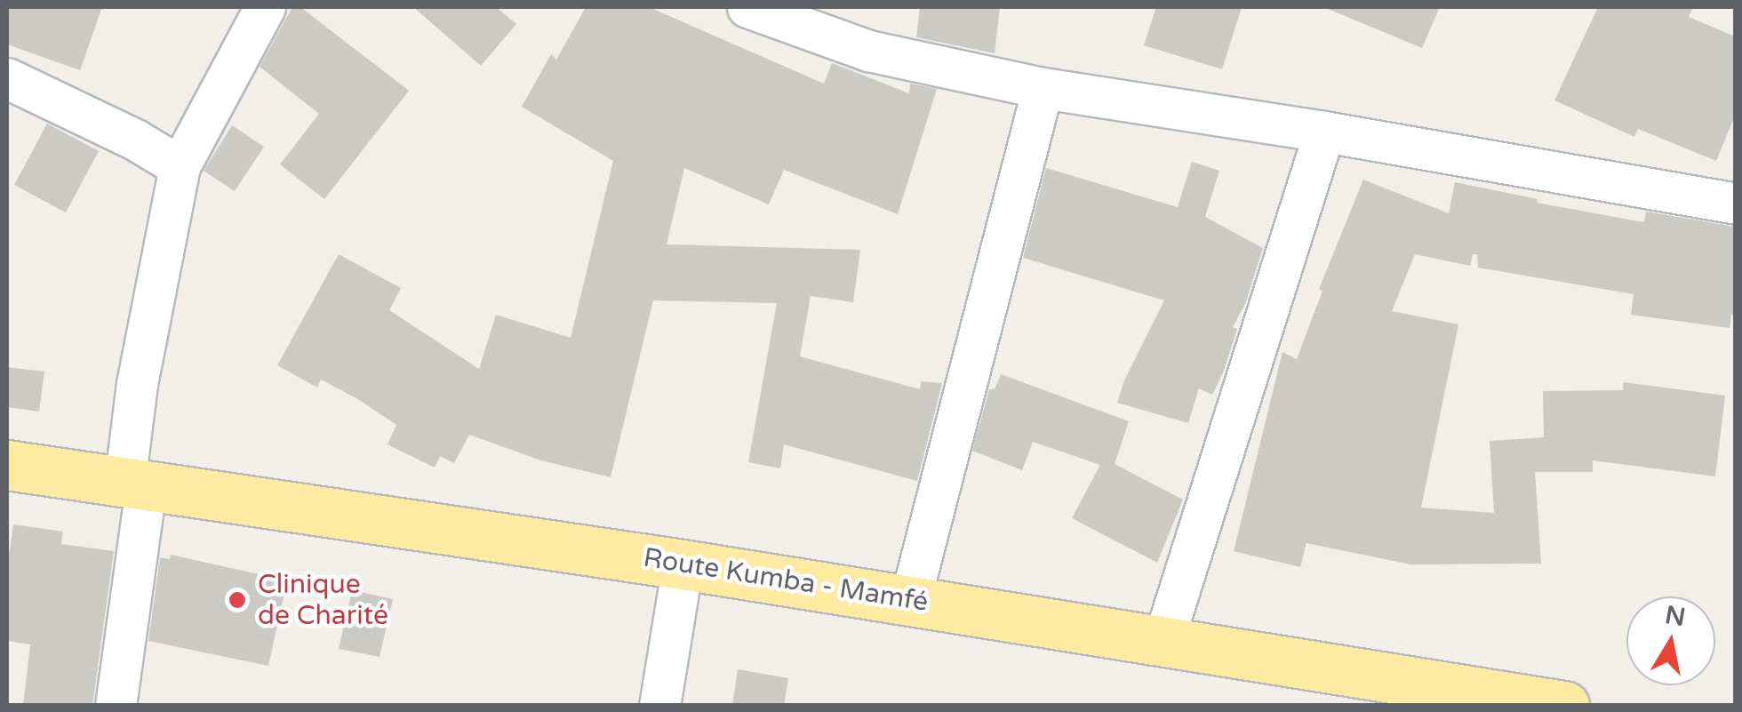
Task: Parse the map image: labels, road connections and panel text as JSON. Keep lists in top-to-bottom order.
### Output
{
  "streets": {
    "highway": ["Route Kumba - Mamfé"]
  },
  "places": ["Clinique de Charité"],
  "north": "top"
}
